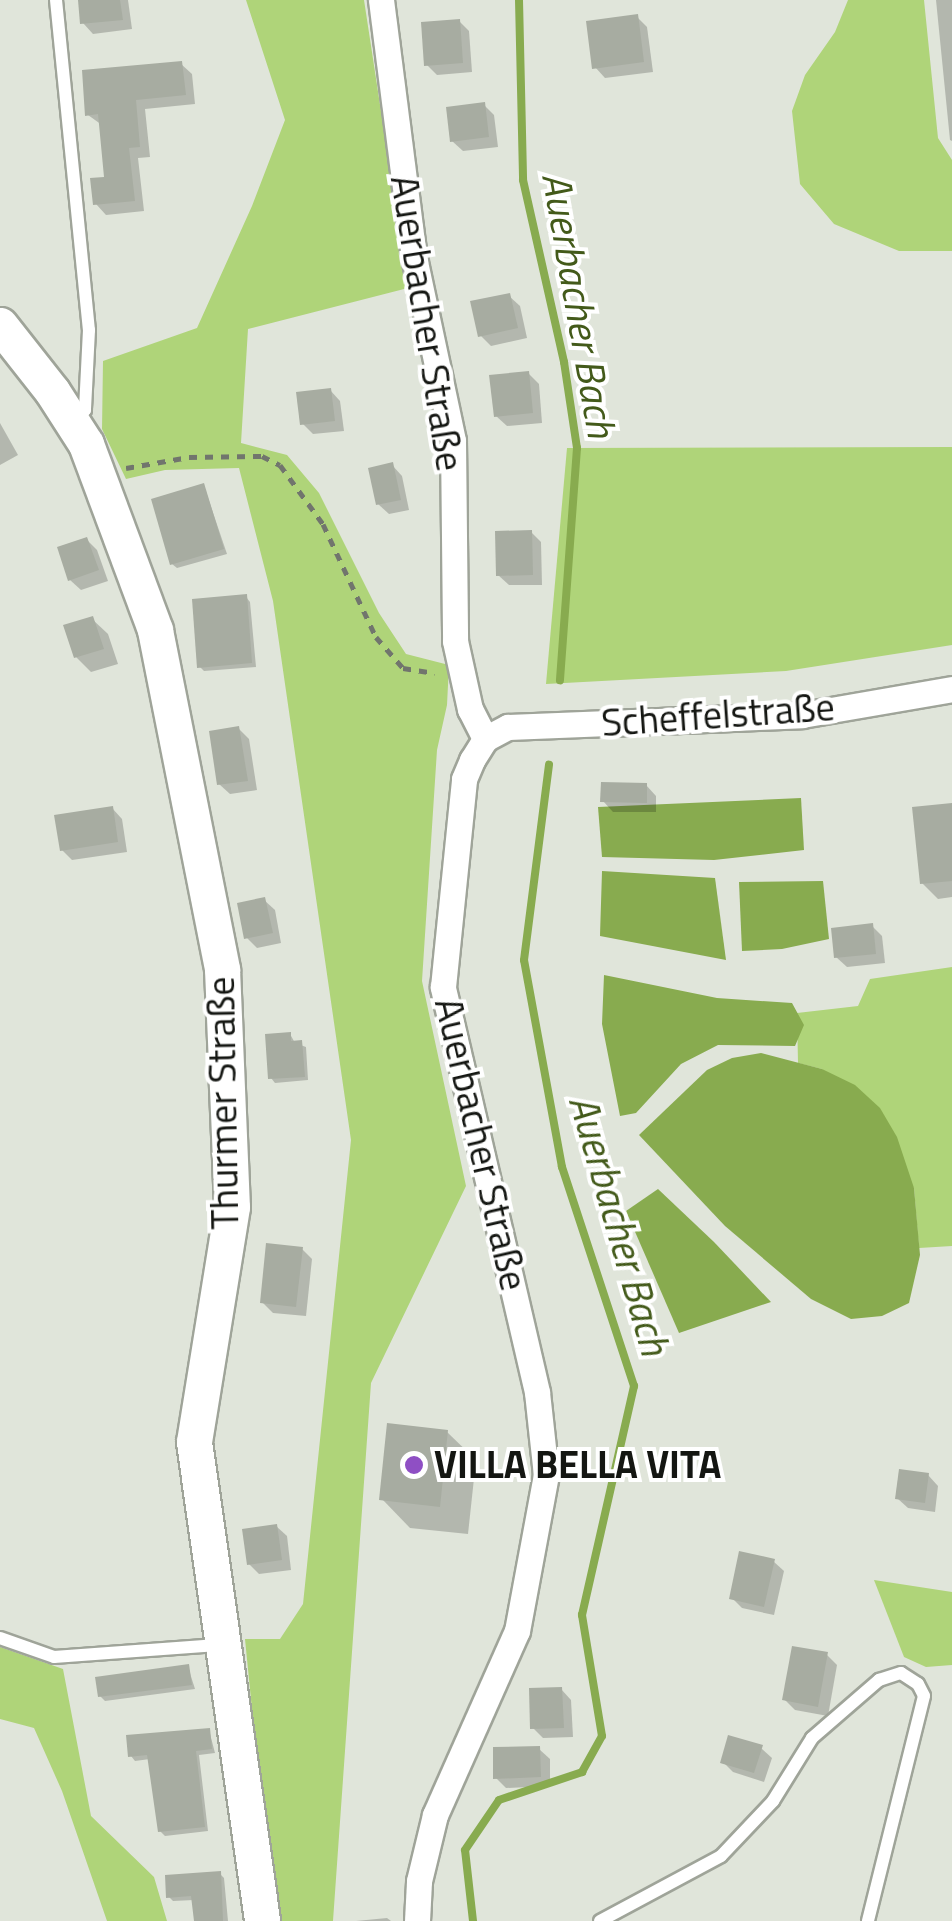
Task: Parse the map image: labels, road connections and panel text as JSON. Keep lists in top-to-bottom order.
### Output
{
  "streets": {
    "street": ["Auerbacher Straße", "Scheffelstraße", "Thurmer Straße"]
  },
  "crossings": [
    ["Auerbacher Straße", "Scheffelstraße"]
  ],
  "water": ["Auerbacher Bach"],
  "places": ["VILLA BELLA VITA"]
}
